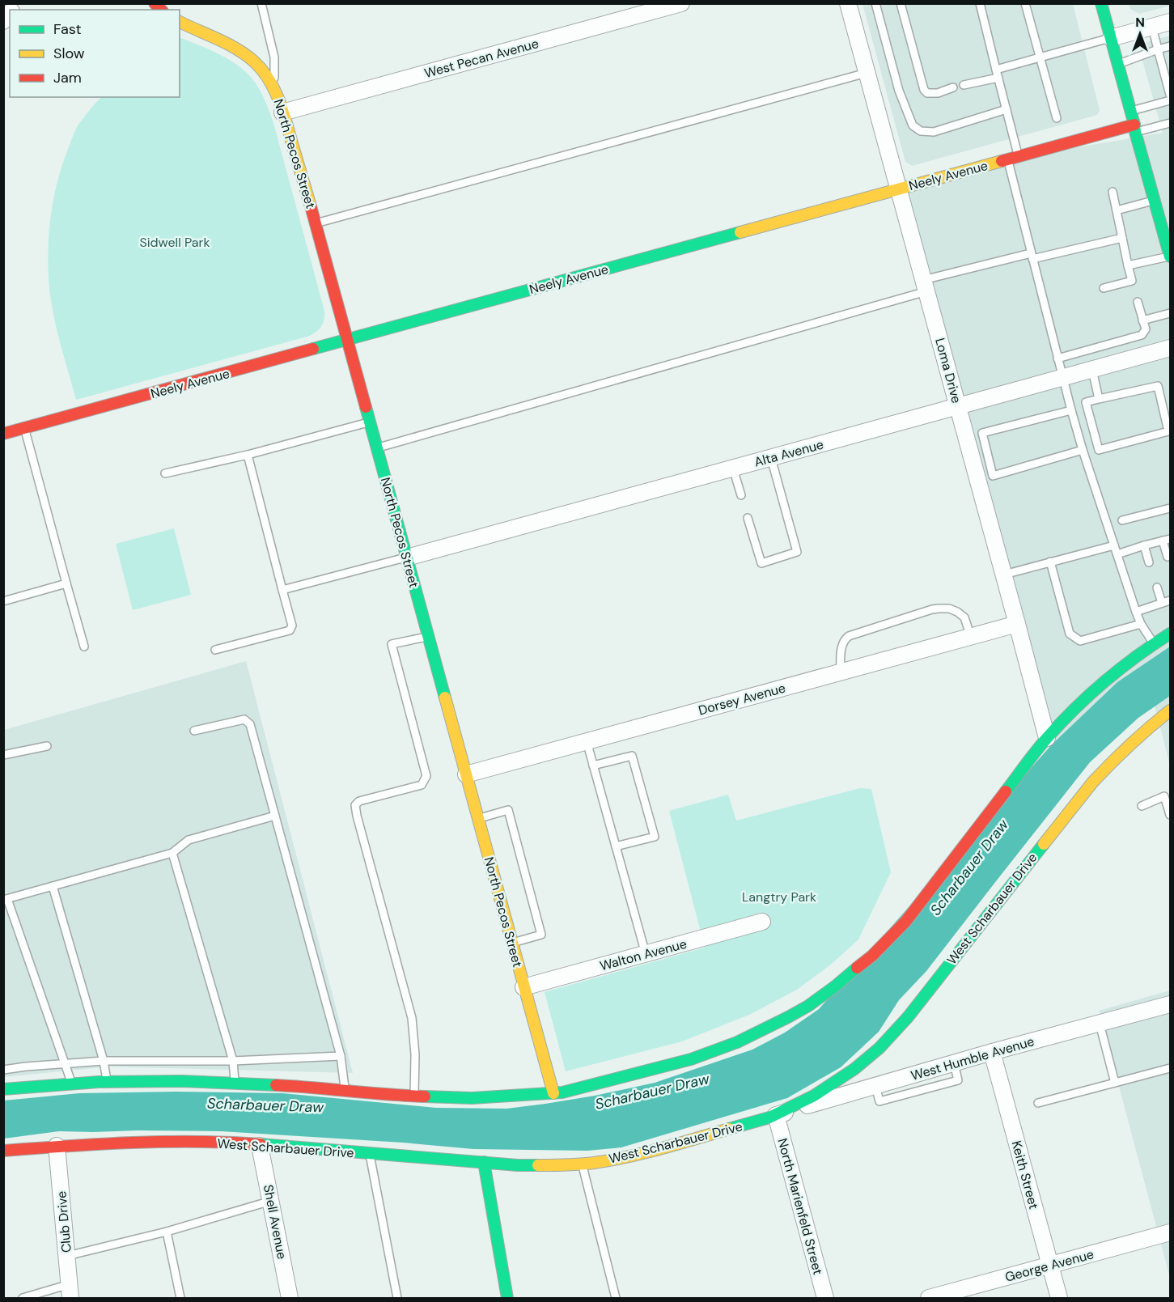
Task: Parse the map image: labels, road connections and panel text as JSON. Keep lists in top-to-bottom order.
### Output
{
  "streets": {
    "main road": ["North Pecos Street", "Neely Avenue", "West Scharbauer Drive"],
    "street": [
      "West Pecan Avenue",
      "Loma Drive",
      "Alta Avenue",
      "Dorsey Avenue",
      "Walton Avenue",
      "West Humble Avenue",
      "Keith Street",
      "North Marienfeld Street",
      "Club Drive",
      "Shell Avenue",
      "George Avenue"
    ]
  },
  "crossings": [
    ["West Pecan Avenue", "North Pecos Street"],
    ["North Pecos Street", "Neely Avenue"],
    ["North Pecos Street", "Alta Avenue"],
    ["North Pecos Street", "Dorsey Avenue"],
    ["North Pecos Street", "Walton Avenue"],
    ["Neely Avenue", "Loma Drive"],
    ["Loma Drive", "Alta Avenue"],
    ["Loma Drive", "Dorsey Avenue"],
    ["West Scharbauer Drive", "West Humble Avenue"],
    ["West Scharbauer Drive", "North Marienfeld Street"],
    ["West Scharbauer Drive", "Club Drive"],
    ["West Scharbauer Drive", "Shell Avenue"],
    ["West Humble Avenue", "Keith Street"],
    ["West Humble Avenue", "North Marienfeld Street"],
    ["Keith Street", "George Avenue"]
  ],
  "water": ["Scharbauer Draw"],
  "parks": ["Sidwell Park", "Langtry Park"],
  "legend": ["Fast", "Slow", "Jam"],
  "north": "top"
}
